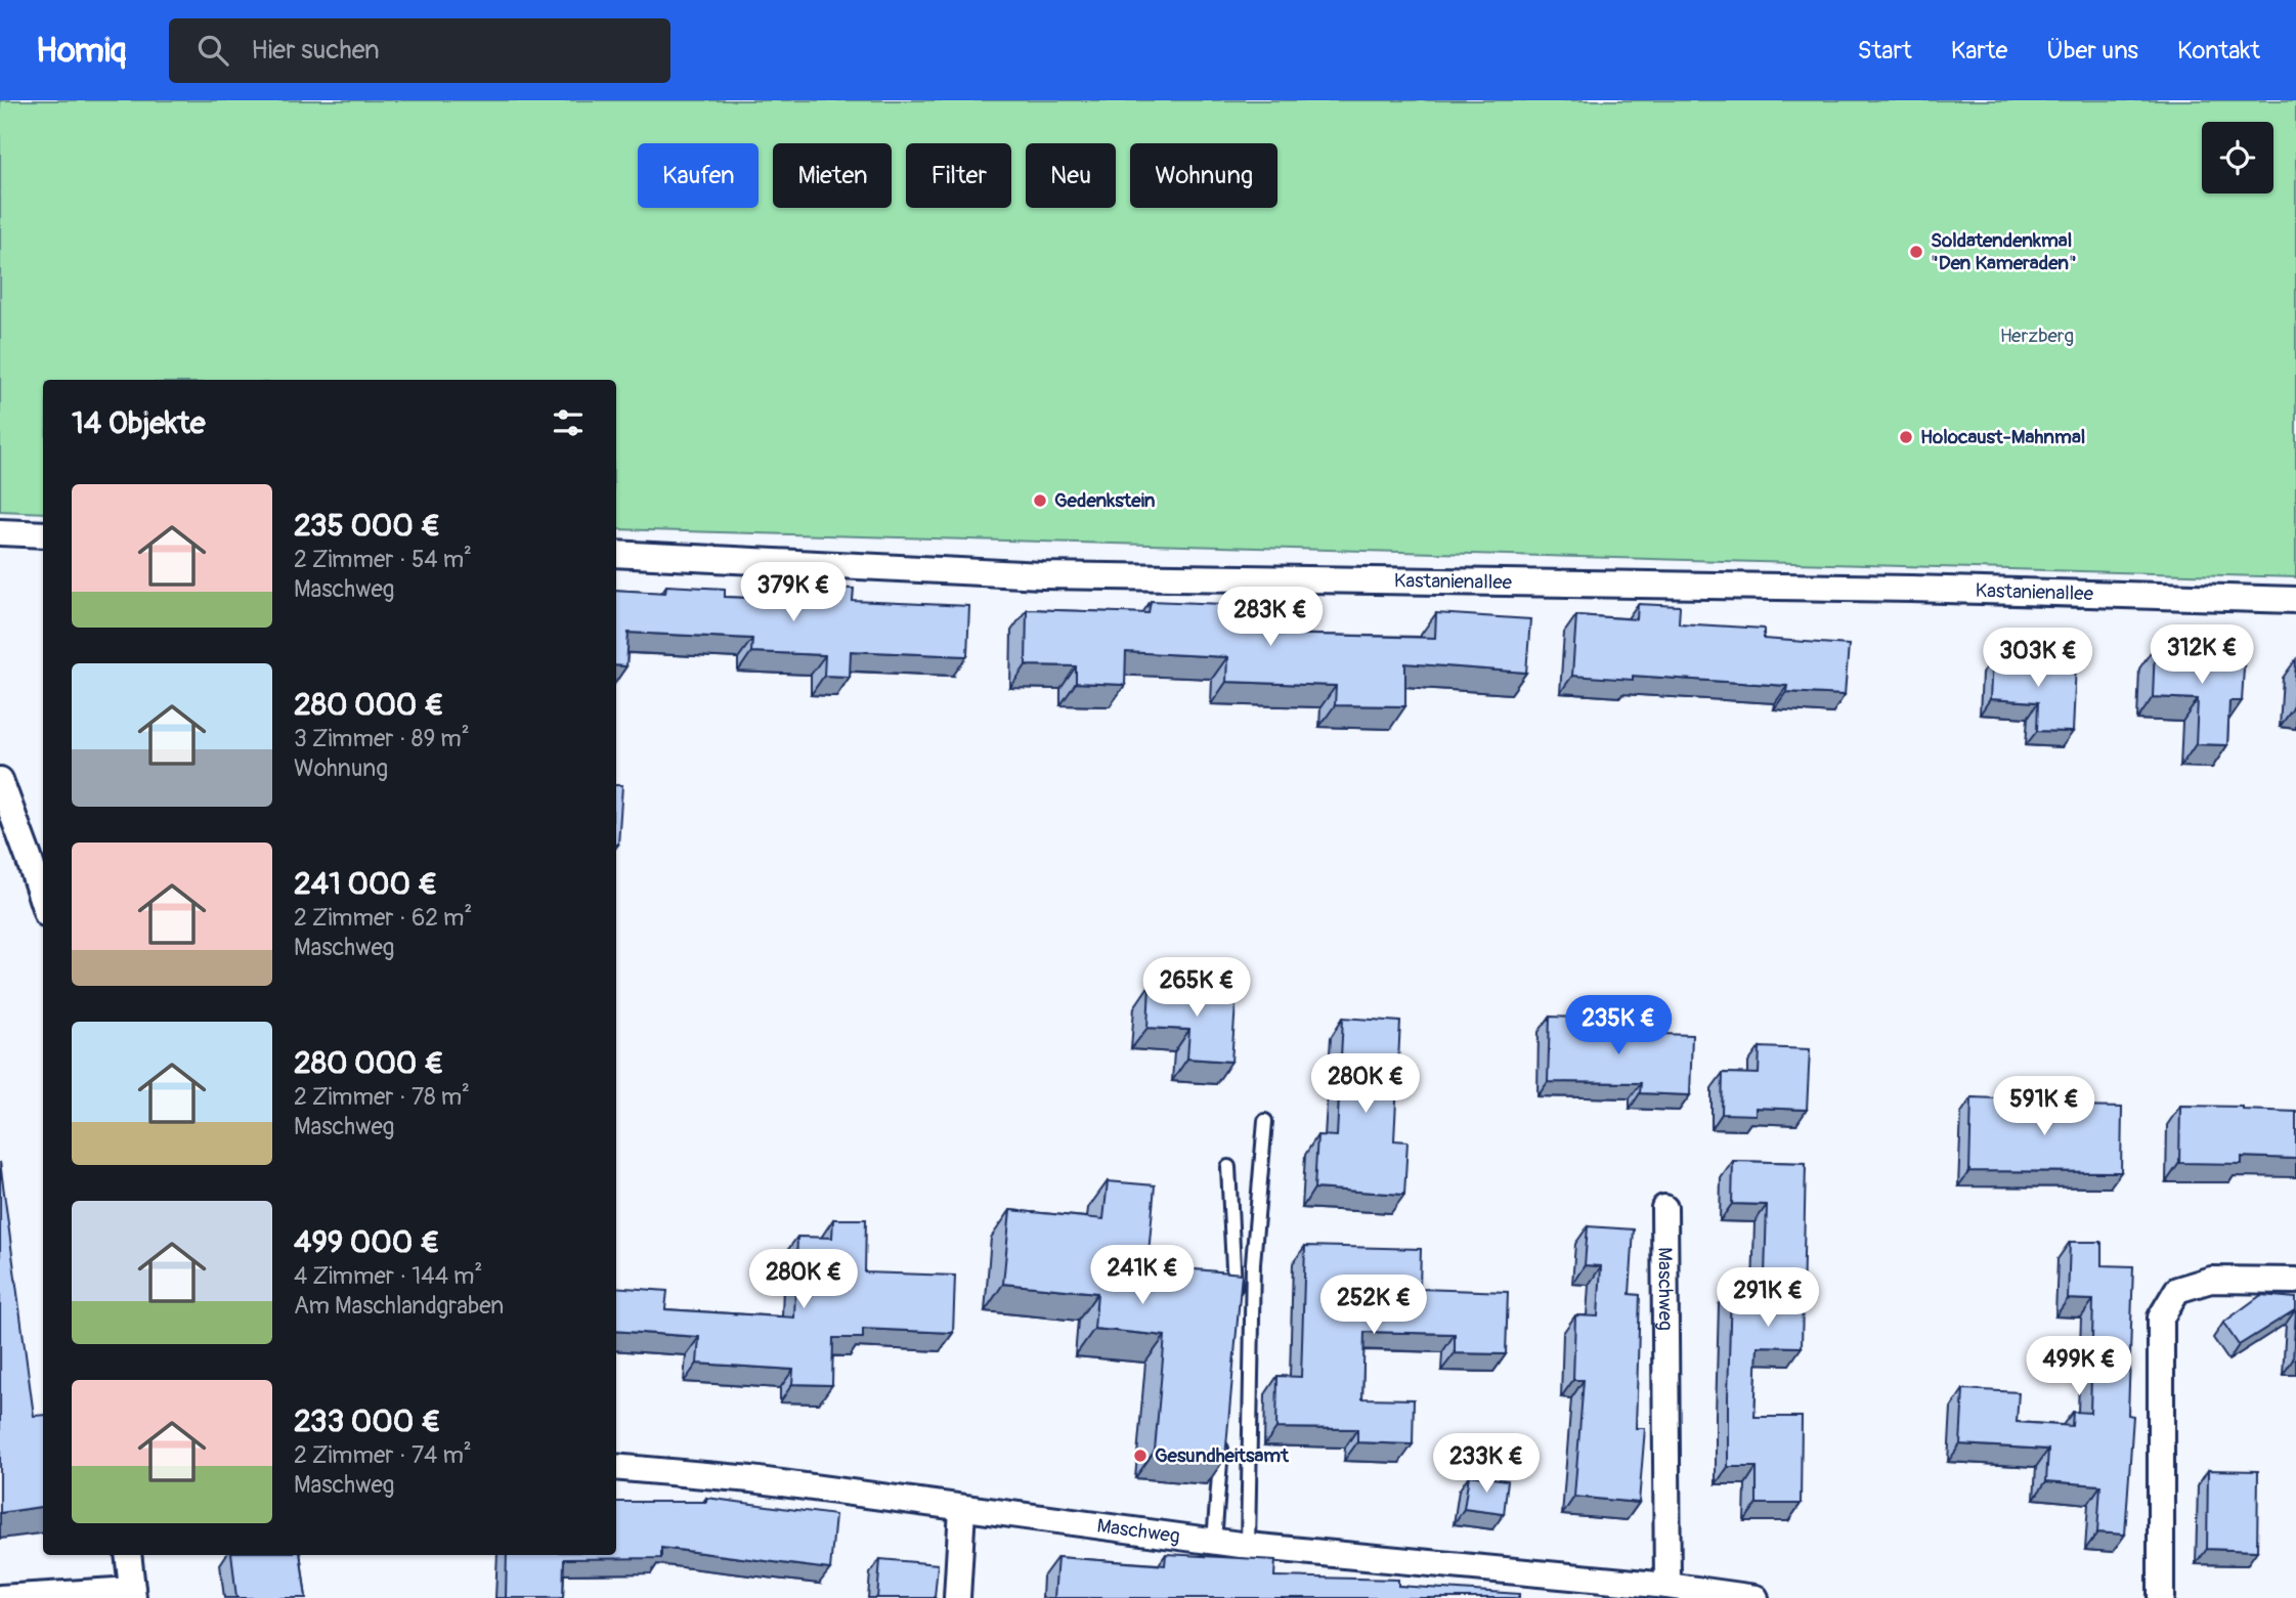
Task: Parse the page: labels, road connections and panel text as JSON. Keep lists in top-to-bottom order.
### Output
{
  "streets": {
    "street": ["Kastanienallee", "Maschweg"]
  },
  "parks": ["Herzberg"],
  "places": [
    "Soldatendenkmal \"Den Kameraden\"",
    "Holocaust-Mahnmal",
    "Gedenkstein",
    "Gesundheitsamt"
  ],
  "page": {
    "header": "Homiq",
    "search": "Hier suchen",
    "nav": [
      "Start",
      "Karte",
      "Über uns",
      "Kontakt"
    ],
    "chip": [
      "Kaufen",
      "Mieten",
      "Filter",
      "Neu",
      "Wohnung"
    ],
    "heading": "14 Objekte",
    "list": [
      {
        "name": "235 000 €",
        "note": "2 Zimmer · 54 m² · Maschweg"
      },
      {
        "name": "280 000 €",
        "note": "3 Zimmer · 89 m² · Wohnung"
      },
      {
        "name": "241 000 €",
        "note": "2 Zimmer · 62 m² · Maschweg"
      },
      {
        "name": "280 000 €",
        "note": "2 Zimmer · 78 m² · Maschweg"
      },
      {
        "name": "499 000 €",
        "note": "4 Zimmer · 144 m² · Am Maschlandgraben"
      },
      {
        "name": "233 000 €",
        "note": "2 Zimmer · 74 m² · Maschweg"
      }
    ],
    "price": [
      "379K €",
      "283K €",
      "312K €",
      "303K €",
      "265K €",
      "235K €",
      "280K €",
      "591K €",
      "241K €",
      "280K €",
      "291K €",
      "252K €",
      "499K €",
      "233K €"
    ]
  }
}
